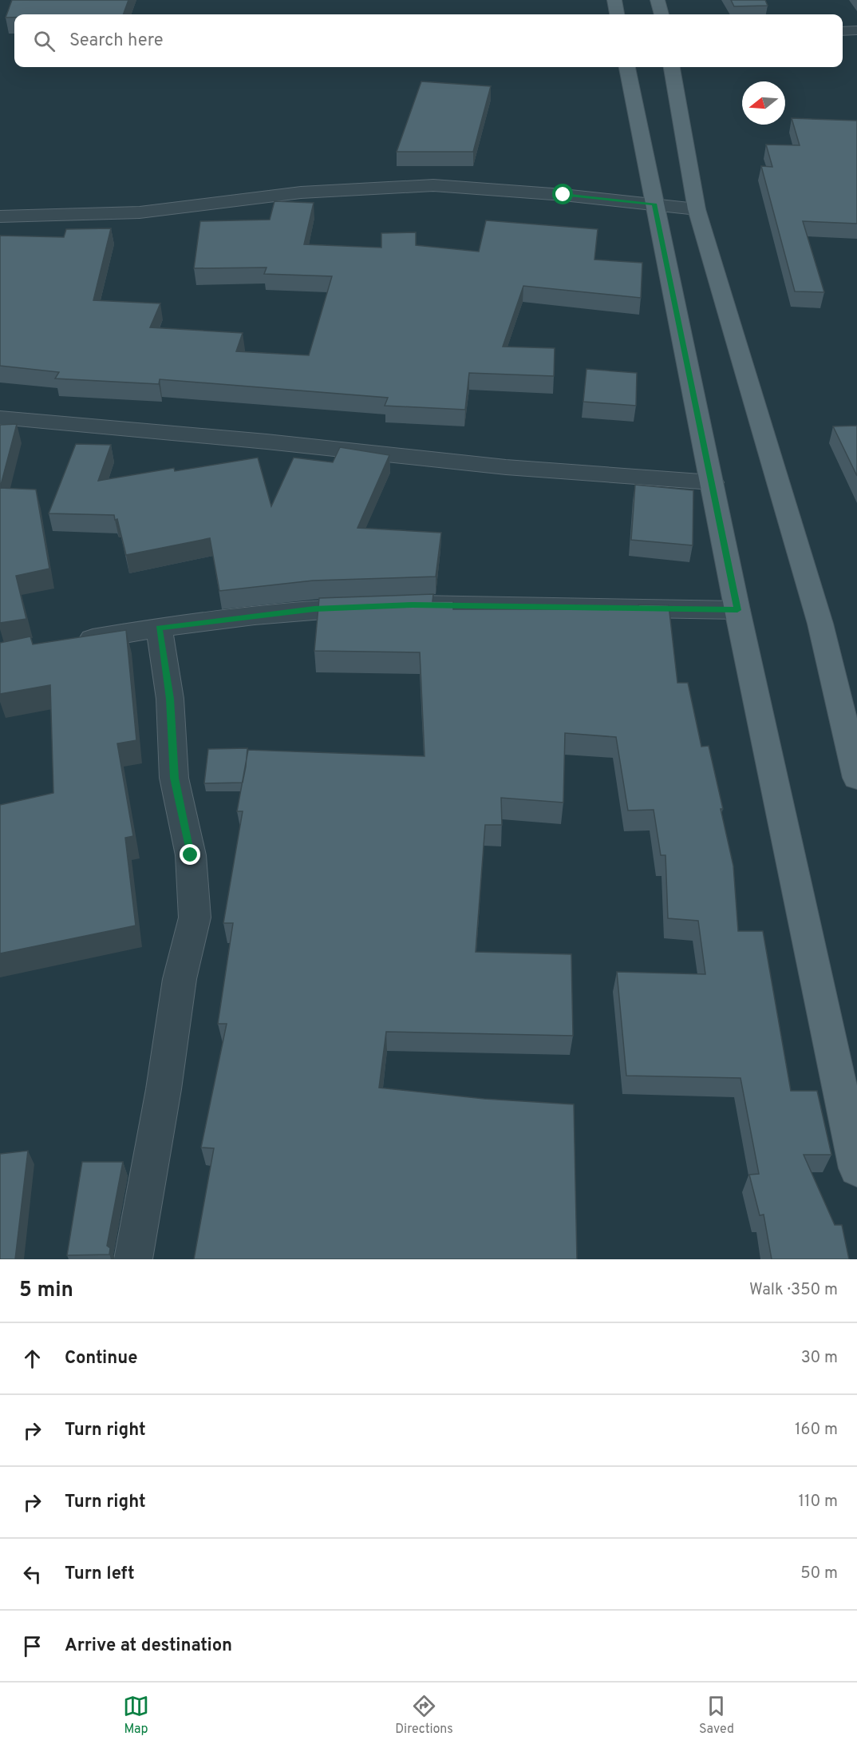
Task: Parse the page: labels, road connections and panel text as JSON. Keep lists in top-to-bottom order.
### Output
{
  "north": "left",
  "page": {
    "search": "Search here",
    "heading": ["5 min", "Walk · 350 m"],
    "list": [
      ["Continue", "30 m"],
      ["Turn right", "160 m"],
      ["Turn right", "110 m"],
      ["Turn left", "50 m"],
      "Arrive at destination"
    ],
    "nav": ["Map", "Directions", "Saved"]
  }
}
